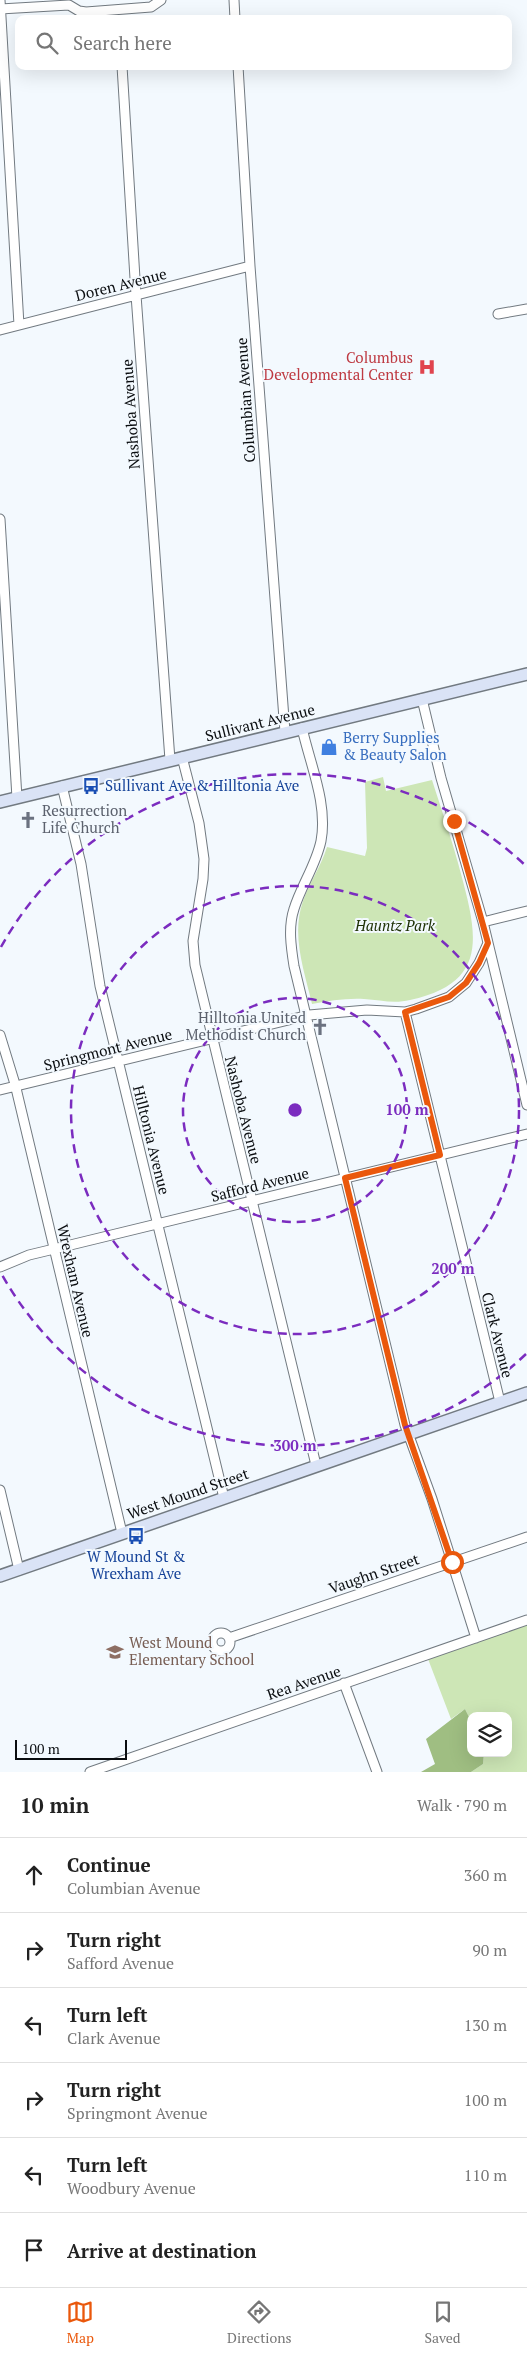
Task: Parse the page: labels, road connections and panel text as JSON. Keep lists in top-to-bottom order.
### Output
{
  "streets": {
    "street": [
      "Doren Avenue",
      "Columbian Avenue",
      "Nashoba Avenue",
      "Sullivant Avenue",
      "Springmont Avenue",
      "Hilltonia Avenue",
      "Safford Avenue",
      "Wrexham Avenue",
      "Clark Avenue",
      "West Mound Street",
      "Vaughn Street",
      "Rea Avenue"
    ]
  },
  "crossings": [
    ["Doren Avenue", "Columbian Avenue"],
    ["Doren Avenue", "Nashoba Avenue"],
    ["Columbian Avenue", "Sullivant Avenue"],
    ["Nashoba Avenue", "Sullivant Avenue"],
    ["Nashoba Avenue", "Springmont Avenue"],
    ["Nashoba Avenue", "Safford Avenue"],
    ["Nashoba Avenue", "West Mound Street"],
    ["Sullivant Avenue", "Hilltonia Avenue"],
    ["Springmont Avenue", "Hilltonia Avenue"],
    ["Springmont Avenue", "Wrexham Avenue"],
    ["Springmont Avenue", "Clark Avenue"],
    ["Hilltonia Avenue", "Safford Avenue"],
    ["Hilltonia Avenue", "West Mound Street"],
    ["Safford Avenue", "Wrexham Avenue"],
    ["Safford Avenue", "Clark Avenue"],
    ["Wrexham Avenue", "West Mound Street"],
    ["Clark Avenue", "West Mound Street"]
  ],
  "parks": ["Hauntz Park"],
  "places": {
    "hospital": ["Columbus Developmental Center"],
    "shop": ["Berry Supplies & Beauty Salon"],
    "bus stop": ["Sullivant Ave & Hilltonia Ave", "W Mound St & Wrexham Ave"],
    "church": ["Resurrection Life Church", "Hilltonia United Methodist Church"],
    "school or university": ["West Mound Elementary School"]
  },
  "scale_bar": "100 m",
  "page": {
    "search": "Search here",
    "scale": "100 m",
    "heading": ["10 min", "Walk · 790 m"],
    "list": [
      ["Continue", "Columbian Avenue", "360 m"],
      ["Turn right", "Safford Avenue", "90 m"],
      ["Turn left", "Clark Avenue", "130 m"],
      ["Turn right", "Springmont Avenue", "100 m"],
      ["Turn left", "Woodbury Avenue", "110 m"],
      "Arrive at destination"
    ],
    "nav": ["Map", "Directions", "Saved"]
  },
  "rings": ["100 m", "200 m", "300 m"]
}
